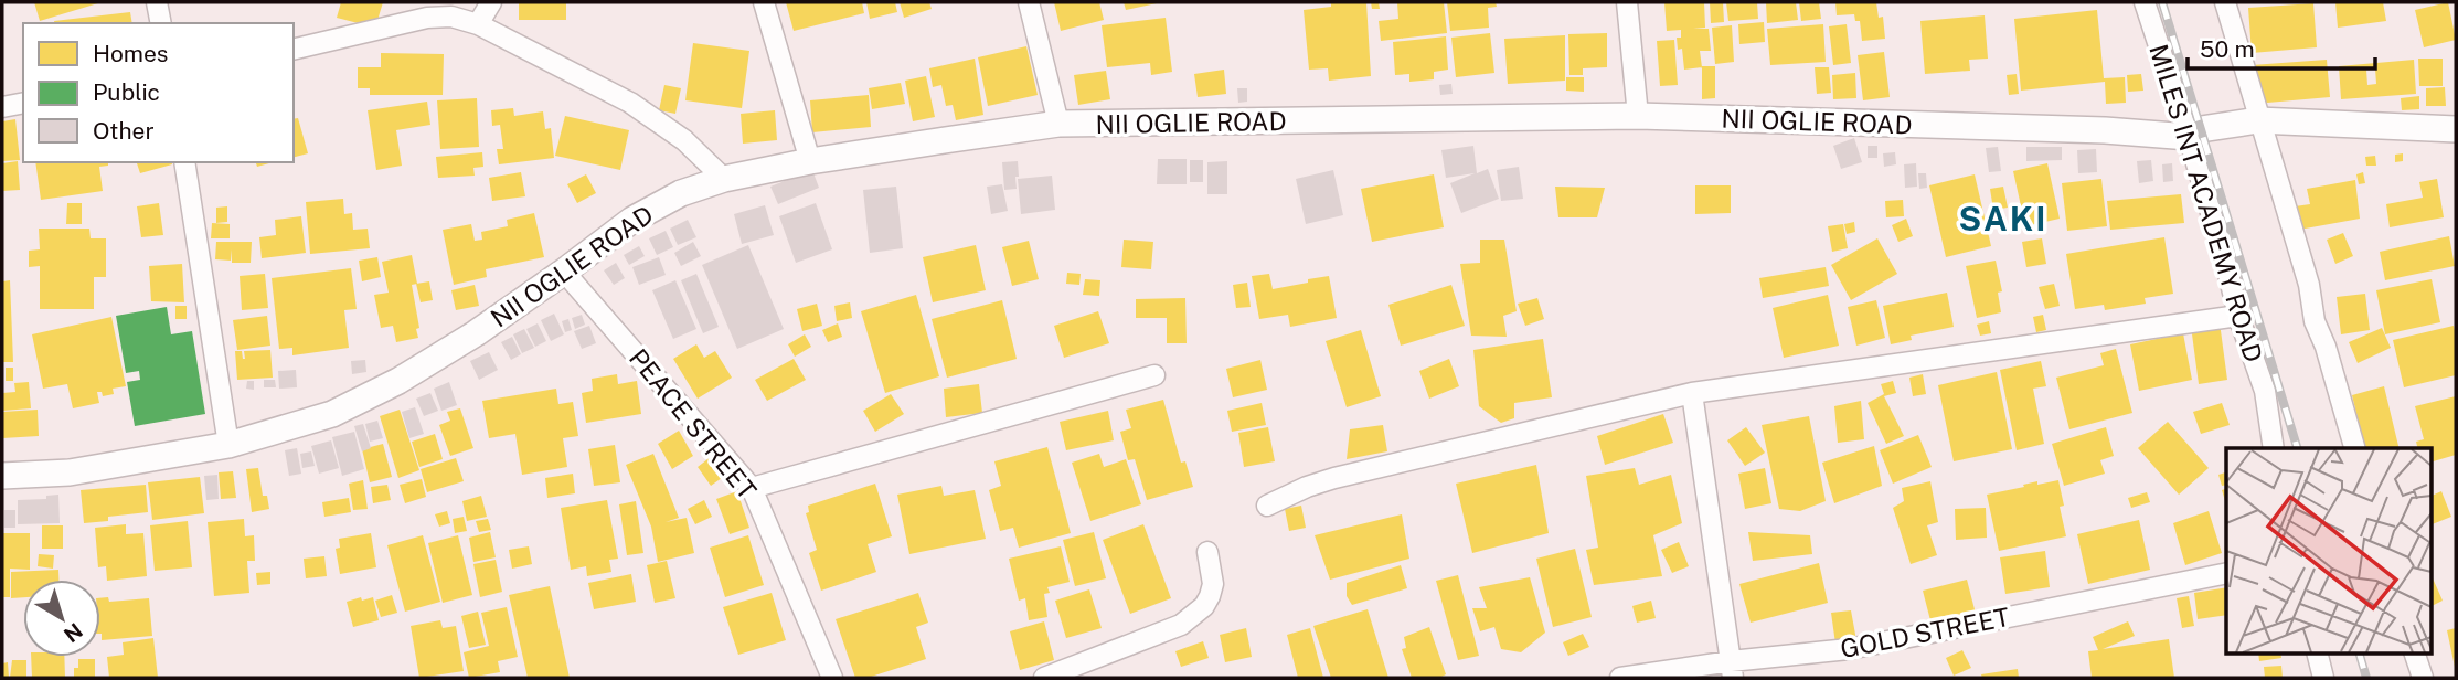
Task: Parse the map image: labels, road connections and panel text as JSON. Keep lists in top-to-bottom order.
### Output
{
  "streets": {
    "street": [
      "NII OGLIE ROAD",
      "MILES INT ACADEMY ROAD",
      "PEACE STREET",
      "GOLD STREET"
    ]
  },
  "crossings": [
    ["NII OGLIE ROAD", "MILES INT ACADEMY ROAD"],
    ["NII OGLIE ROAD", "PEACE STREET"]
  ],
  "districts": ["SAKI"],
  "legend": ["Homes", "Public", "Other"],
  "scale_bar": "50 m",
  "north": "bottom right"
}
